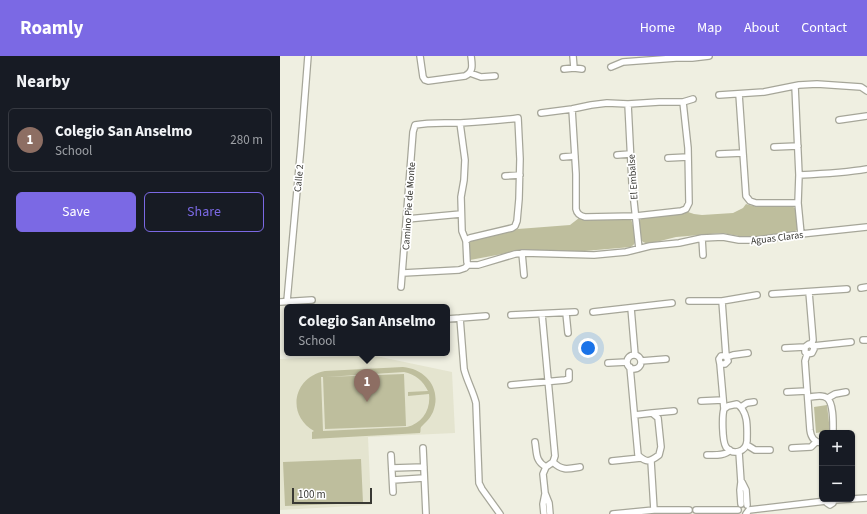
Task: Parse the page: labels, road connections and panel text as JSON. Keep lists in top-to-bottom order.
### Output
{
  "streets": {
    "street": [
      "El Embalse",
      "Calle 2",
      "Camino Pie de Monte",
      "Aguas Claras"
    ]
  },
  "crossings": [
    ["El Embalse", "Aguas Claras"],
    ["Camino Pie de Monte", "Aguas Claras"]
  ],
  "scale_bar": "100 m",
  "page": {
    "header": "Roamly",
    "nav": [
      "Home",
      "Map",
      "About",
      "Contact"
    ],
    "heading": "Nearby",
    "list": [
      {
        "mark": "1",
        "name": "Colegio San Anselmo",
        "note": "School",
        "value": "280 m"
      }
    ],
    "buttons": ["Save", "Share"],
    "popup": ["Colegio San Anselmo", "School"],
    "pins": "1",
    "map_buttons": ["+", "−"],
    "scale": "100 m"
  }
}
